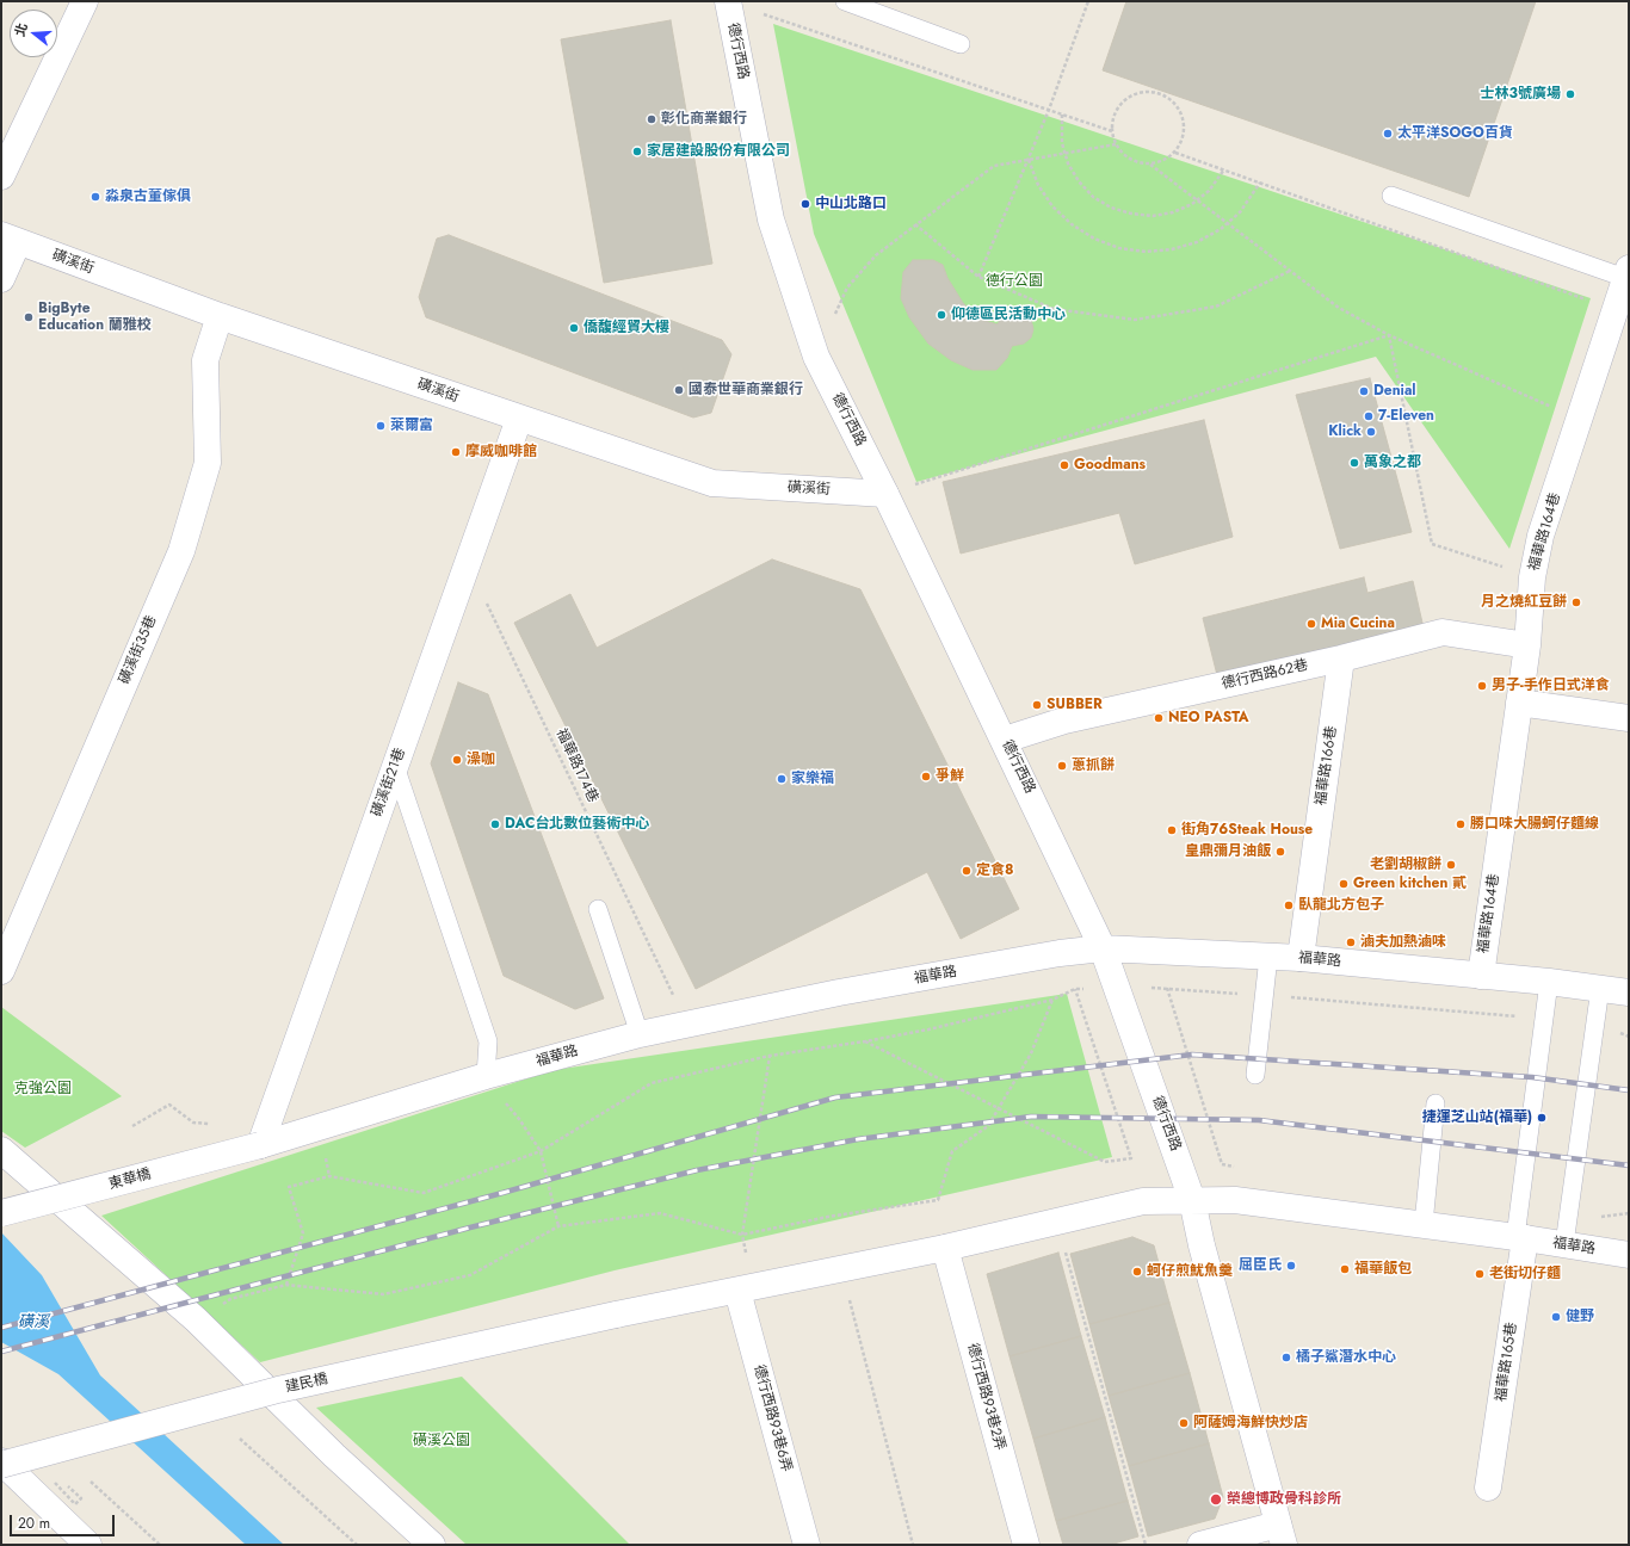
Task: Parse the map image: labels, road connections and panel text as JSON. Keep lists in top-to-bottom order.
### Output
{
  "streets": {
    "street": [
      "德行西路",
      "磺溪街",
      "福華路164巷",
      "磺溪街35巷",
      "德行西路62巷",
      "福華路166巷",
      "磺溪街21巷",
      "福華路",
      "東華橋",
      "福華路165巷",
      "建民橋",
      "德行西路93巷2弄",
      "德行西路93巷6弄"
    ],
    "path": ["福華路174巷"]
  },
  "crossings": [
    ["德行西路", "磺溪街"],
    ["德行西路", "德行西路62巷"],
    ["德行西路", "福華路"],
    ["磺溪街", "磺溪街35巷"],
    ["磺溪街", "磺溪街21巷"],
    ["福華路164巷", "德行西路62巷"],
    ["福華路164巷", "福華路"],
    ["德行西路62巷", "福華路166巷"],
    ["福華路174巷", "磺溪街21巷"],
    ["福華路174巷", "福華路"],
    ["福華路166巷", "福華路"],
    ["磺溪街21巷", "福華路"],
    ["磺溪街21巷", "東華橋"],
    ["福華路", "東華橋"],
    ["福華路", "福華路165巷"],
    ["福華路", "建民橋"],
    ["福華路", "德行西路93巷2弄"],
    ["福華路", "德行西路93巷6弄"]
  ],
  "water": ["磺溪"],
  "parks": ["德行公園", "克強公園", "磺溪公園"],
  "places": [
    "士林3號廣場",
    "彰化商業銀行",
    "太平洋SOGO百貨",
    "家居建設股份有限公司",
    "淼泉古董傢俱",
    "中山北路口",
    "仰德區民活動中心",
    "BigByte Education 蘭雅校",
    "僑馥經貿大樓",
    "國泰世華商業銀行",
    "Denial",
    "7-Eleven",
    "萊爾富",
    "Klick",
    "摩威咖啡館",
    "萬象之都",
    "Goodmans",
    "月之燒紅豆餅",
    "Mia Cucina",
    "男子-手作日式洋食",
    "SUBBER",
    "NEO PASTA",
    "澡咖",
    "蔥抓餅",
    "爭鮮",
    "家樂福",
    "DAC台北數位藝術中心",
    "勝口味大腸蚵仔麵線",
    "街角76Steak House",
    "皇鼎彌月油飯",
    "老劉胡椒餅",
    "定食8",
    "Green kitchen 貳",
    "臥龍北方包子",
    "滷夫加熱滷味",
    "捷運芝山站(福華)",
    "屈臣氏",
    "福華飯包",
    "蚵仔煎魷魚羹",
    "老街切仔麵",
    "健野",
    "橘子鯊潛水中心",
    "阿薩姆海鮮快炒店",
    "榮總博政骨科診所"
  ],
  "scale_bar": "20 m",
  "north": "left"
}
